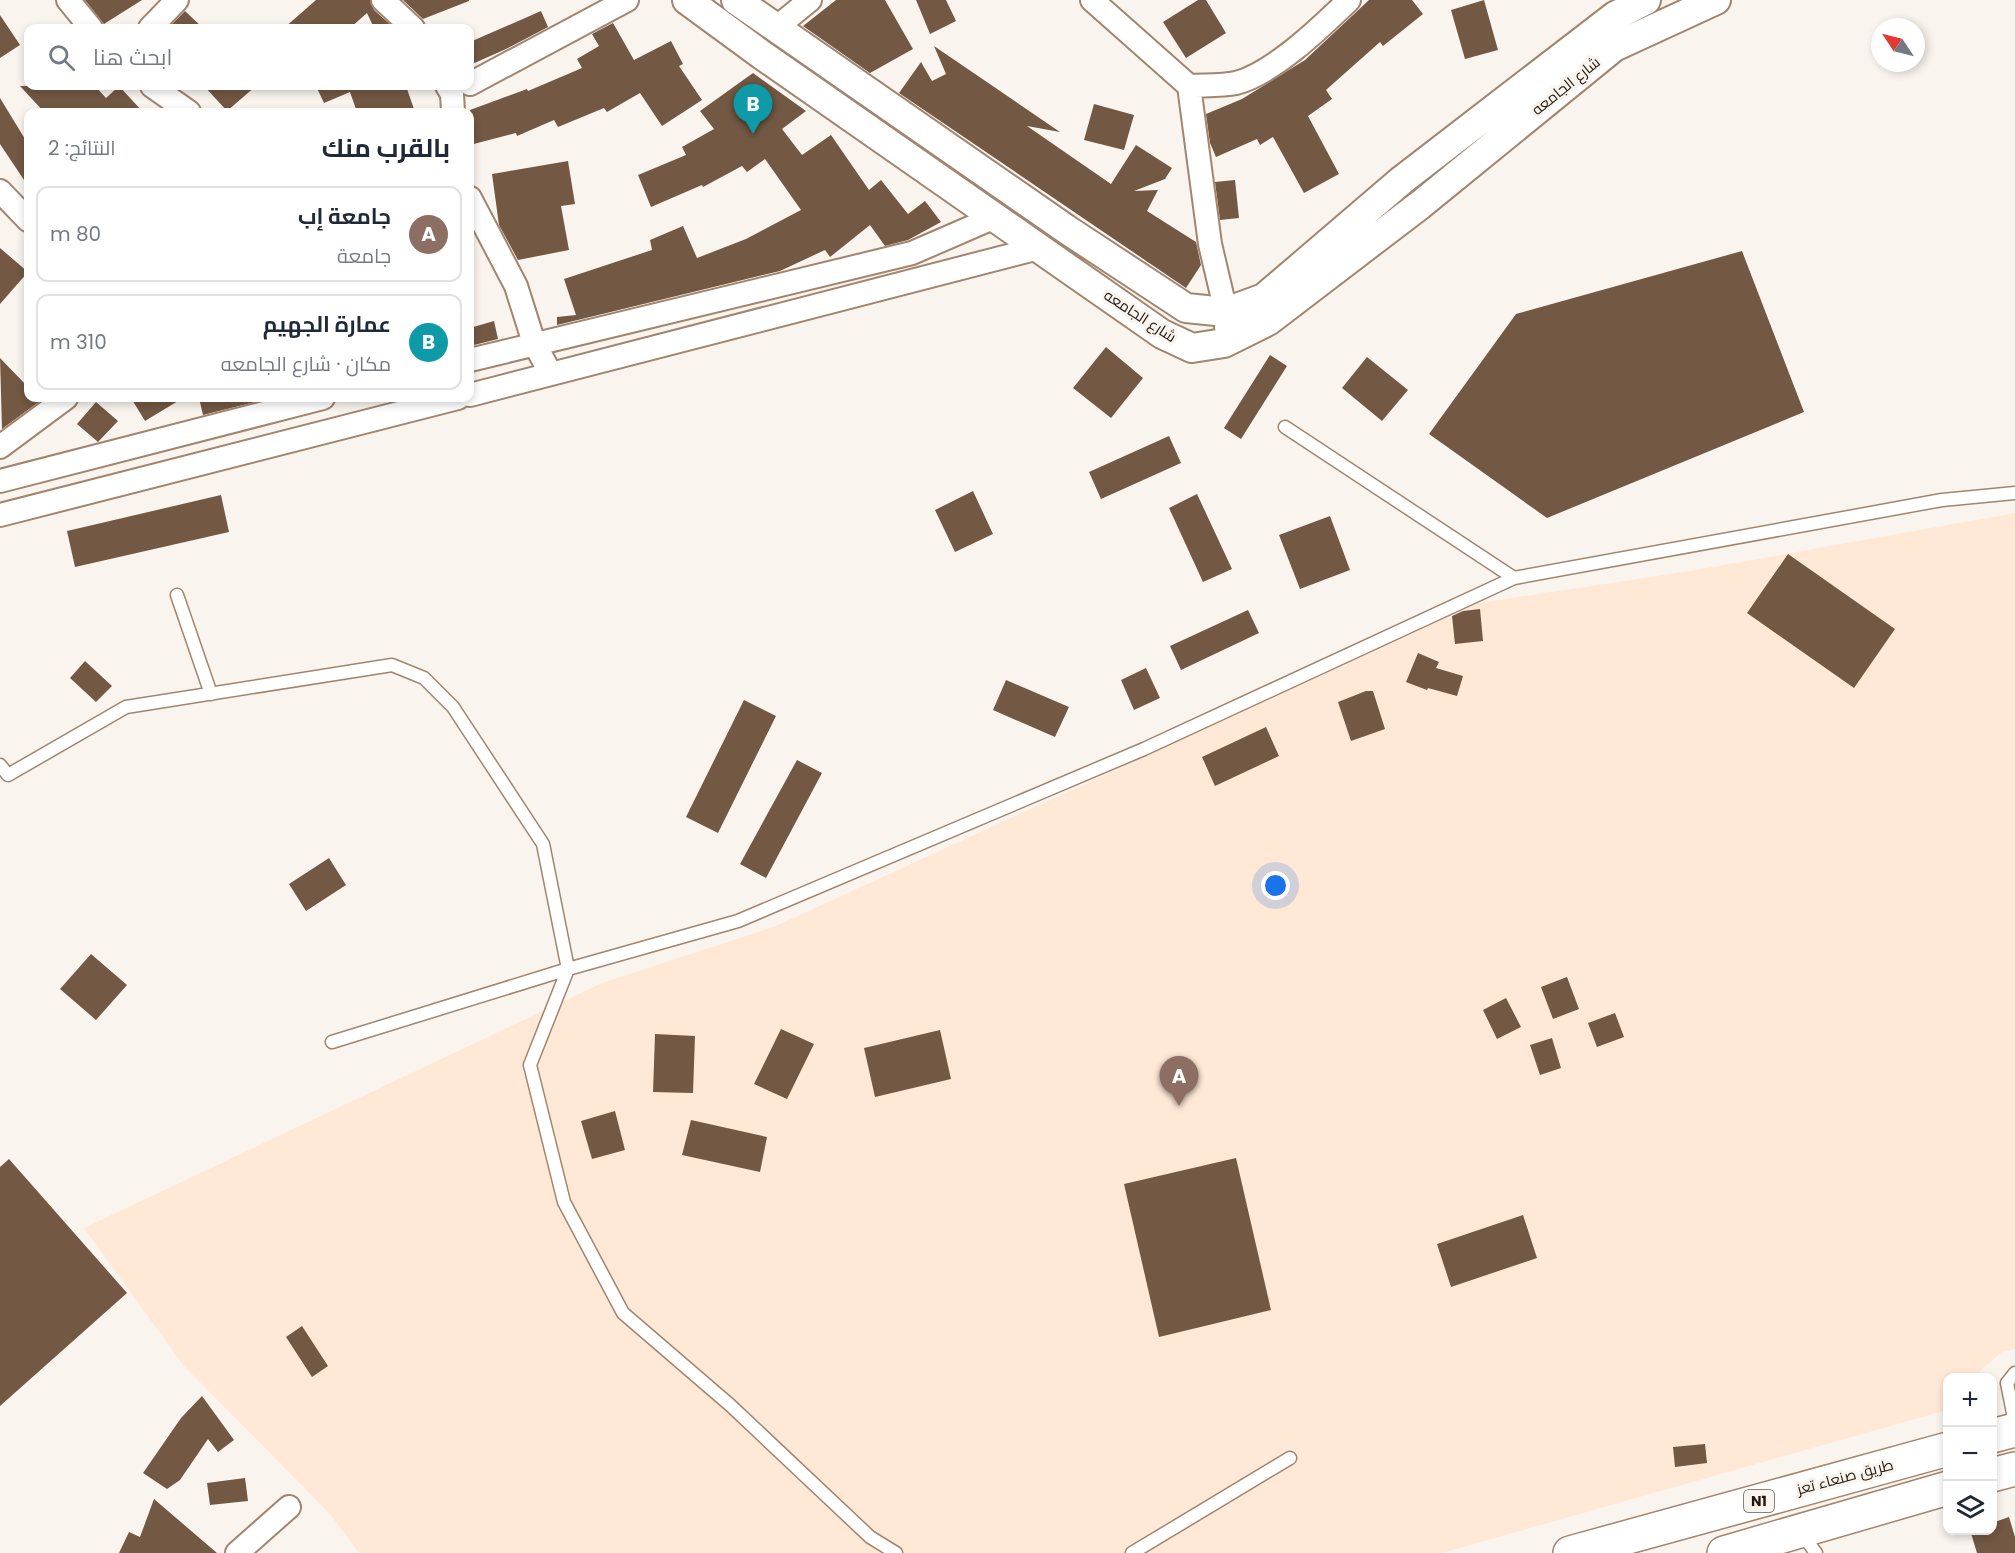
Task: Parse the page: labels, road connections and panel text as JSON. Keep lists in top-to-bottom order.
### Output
{
  "streets": {
    "highway": ["طريق صنعاء تعز", "N1"],
    "street": ["شارع الجامعه"]
  },
  "north": "top left",
  "page": {
    "search": "ابحث هنا",
    "pins": ["B", "A"],
    "heading": ["بالقرب منك", "النتائج: 2"],
    "list": [
      {
        "mark": "A",
        "name": "جامعة إب",
        "note": "جامعة",
        "value": "80 m"
      },
      {
        "mark": "B",
        "name": "عمارة الجهيم",
        "note": "مكان · شارع الجامعه",
        "value": "310 m"
      }
    ],
    "map_buttons": ["+", "−"]
  }
}
